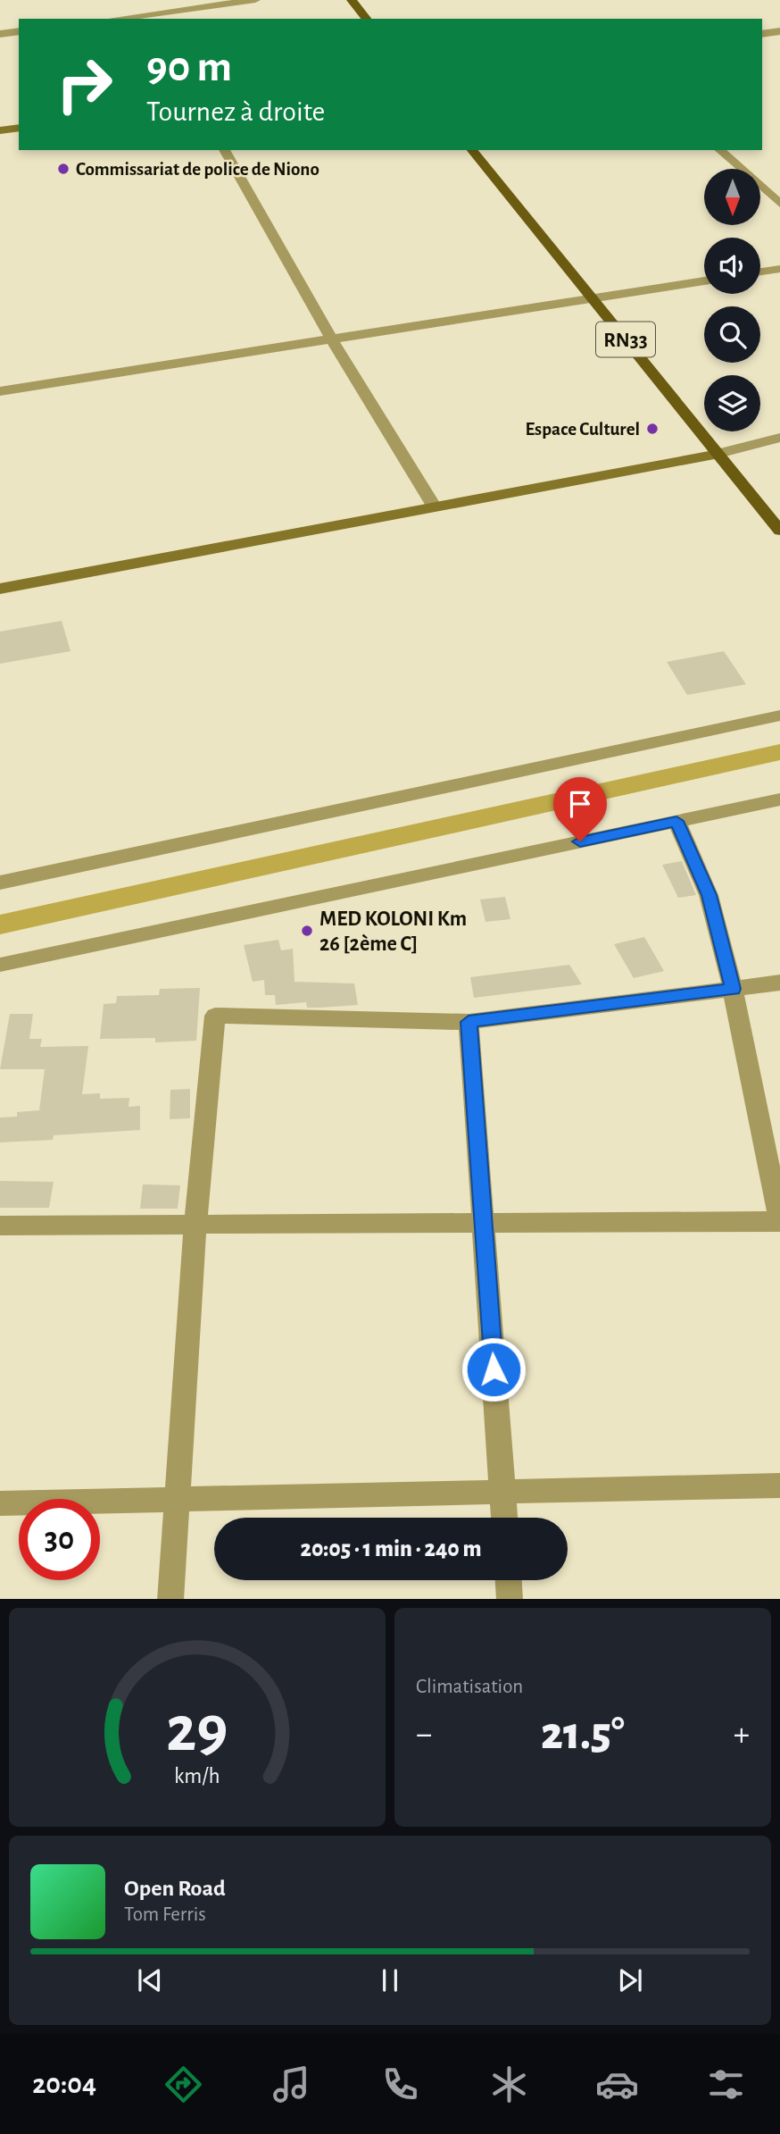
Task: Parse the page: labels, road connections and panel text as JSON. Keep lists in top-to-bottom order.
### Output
{
  "streets": {
    "main road": ["RN33"]
  },
  "places": ["Commissariat de police de Niono", "Espace Culturel", "MED KOLONI Km 26 [2ème C]"],
  "north": "bottom",
  "page": {
    "turn": ["90 m", "Tournez à droite"],
    "limit": "30",
    "trip": "20:05 · 1 min · 240 m",
    "tile": "Climatisation",
    "heat": ["−", "21.5°", "+"],
    "song": ["Open Road", "Tom Ferris"],
    "tabs": "20:04",
    "gauge": ["29", "km/h"]
  }
}
